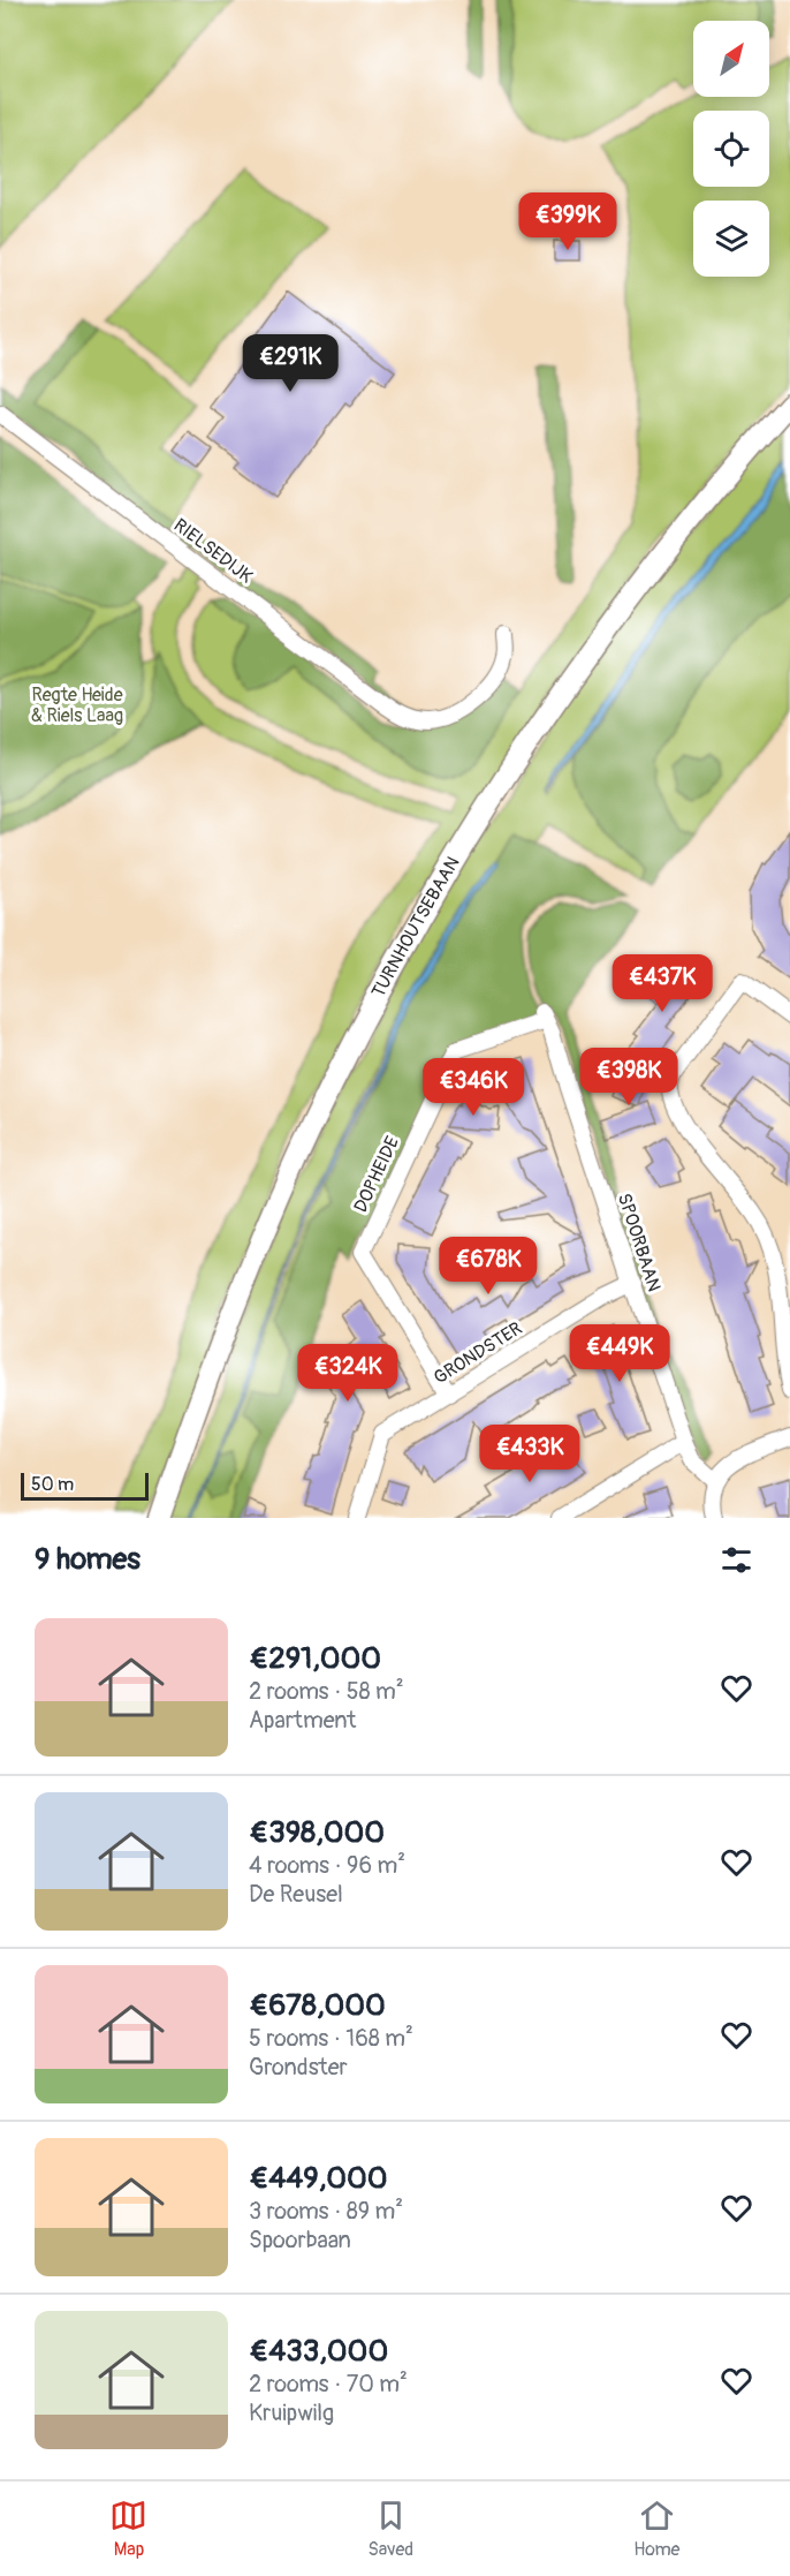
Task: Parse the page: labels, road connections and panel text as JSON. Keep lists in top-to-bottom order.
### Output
{
  "streets": {
    "main road": ["TURNHOUTSEBAAN"],
    "street": [
      "RIELSEDIJK",
      "DOPHEIDE",
      "SPOORBAAN",
      "GRONDSTER"
    ]
  },
  "crossings": [
    ["DOPHEIDE", "SPOORBAAN"],
    ["DOPHEIDE", "GRONDSTER"],
    ["SPOORBAAN", "GRONDSTER"]
  ],
  "parks": ["Regte Heide & Riels Laag"],
  "scale_bar": "50 m",
  "north": "top right",
  "page": {
    "price": [
      "€399K",
      "€291K",
      "€437K",
      "€398K",
      "€346K",
      "€678K",
      "€449K",
      "€324K",
      "€433K"
    ],
    "scale": "50 m",
    "heading": "9 homes",
    "list": [
      {
        "name": "€291,000",
        "note": "2 rooms · 58 m² · Apartment"
      },
      {
        "name": "€398,000",
        "note": "4 rooms · 96 m² · De Reusel"
      },
      {
        "name": "€678,000",
        "note": "5 rooms · 168 m² · Grondster"
      },
      {
        "name": "€449,000",
        "note": "3 rooms · 89 m² · Spoorbaan"
      },
      {
        "name": "€433,000",
        "note": "2 rooms · 70 m² · Kruipwilg"
      }
    ],
    "tabs": ["Map", "Saved", "Home"]
  }
}
